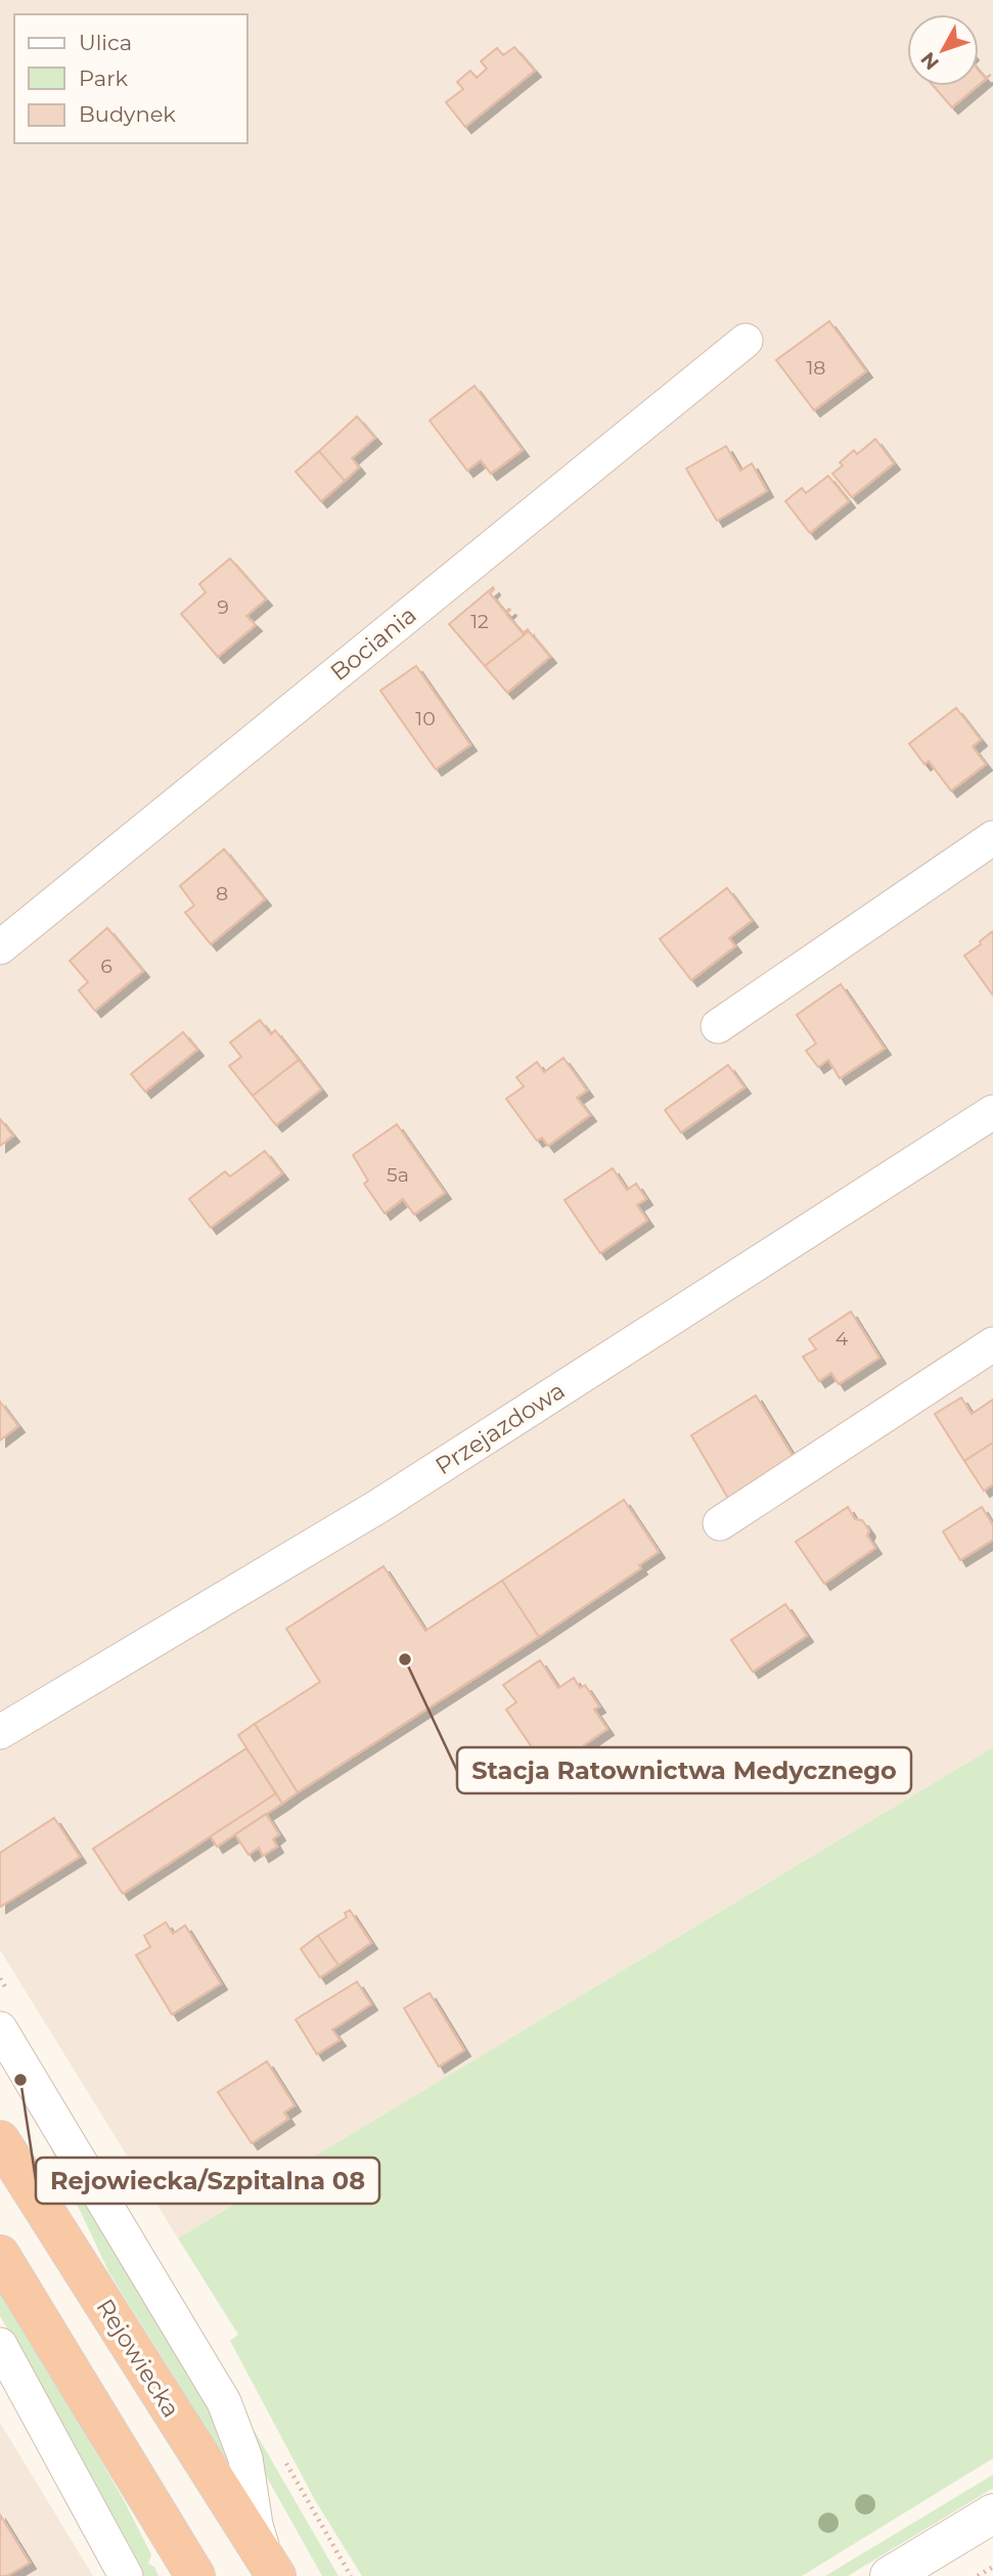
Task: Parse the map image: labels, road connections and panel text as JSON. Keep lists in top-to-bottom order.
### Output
{
  "streets": {
    "highway": ["Rejowiecka"],
    "street": ["Bociania", "Przejazdowa"]
  },
  "places": ["Stacja Ratownictwa Medycznego", "Rejowiecka/Szpitalna 08"],
  "house_numbers": [
    "18",
    "9",
    "12",
    "10",
    "8",
    "6",
    "5a",
    "4"
  ],
  "legend": ["Ulica", "Park", "Budynek"],
  "north": "bottom left"
}
